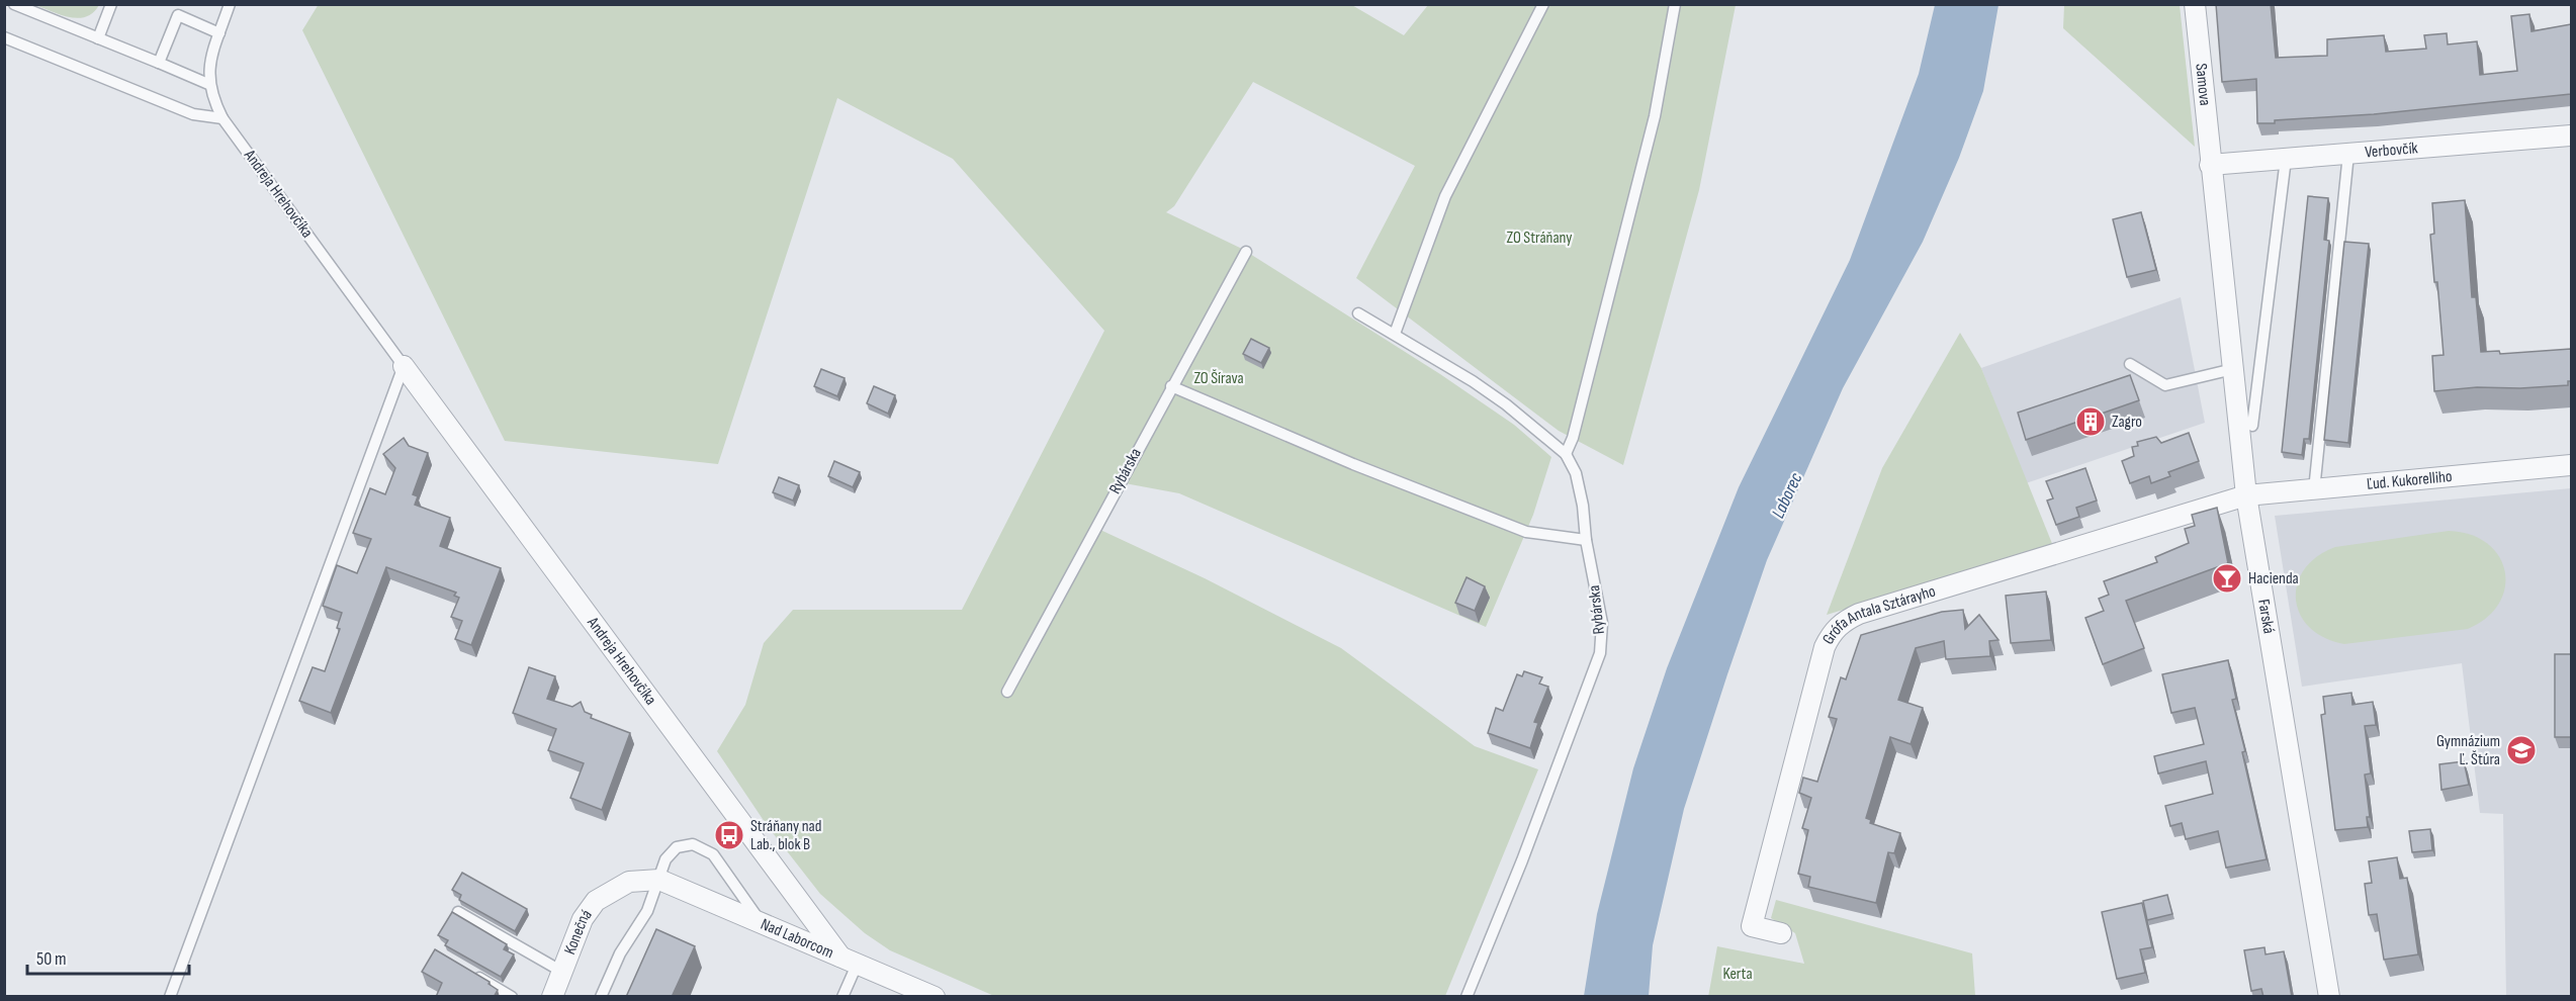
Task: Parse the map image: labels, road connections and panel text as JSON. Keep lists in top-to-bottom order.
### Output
{
  "streets": {
    "street": [
      "Samova",
      "Verbovčík",
      "Andreja Hrehovčíka",
      "Ľud. Kukorelliho",
      "Farská",
      "Grófa Antala Sztárayho",
      "Konečná",
      "Nad Laborcom"
    ],
    "lane": ["Rybárska"]
  },
  "crossings": [
    ["Samova", "Verbovčík"],
    ["Samova", "Farská"],
    ["Verbovčík", "Farská"],
    ["Andreja Hrehovčíka", "Nad Laborcom"],
    ["Ľud. Kukorelliho", "Farská"],
    ["Ľud. Kukorelliho", "Grófa Antala Sztárayho"],
    ["Farská", "Grófa Antala Sztárayho"],
    ["Konečná", "Nad Laborcom"]
  ],
  "water": ["Laborec"],
  "parks": ["ZO Stráňany", "ZO Šírava", "Kerta"],
  "places": {
    "building": ["Zagro"],
    "bar": ["Hacienda"],
    "school or university": ["Gymnázium Ľ. Štúra"],
    "bus stop": ["Stráňany nad Lab., blok B"]
  },
  "scale_bar": "50 m"
}
